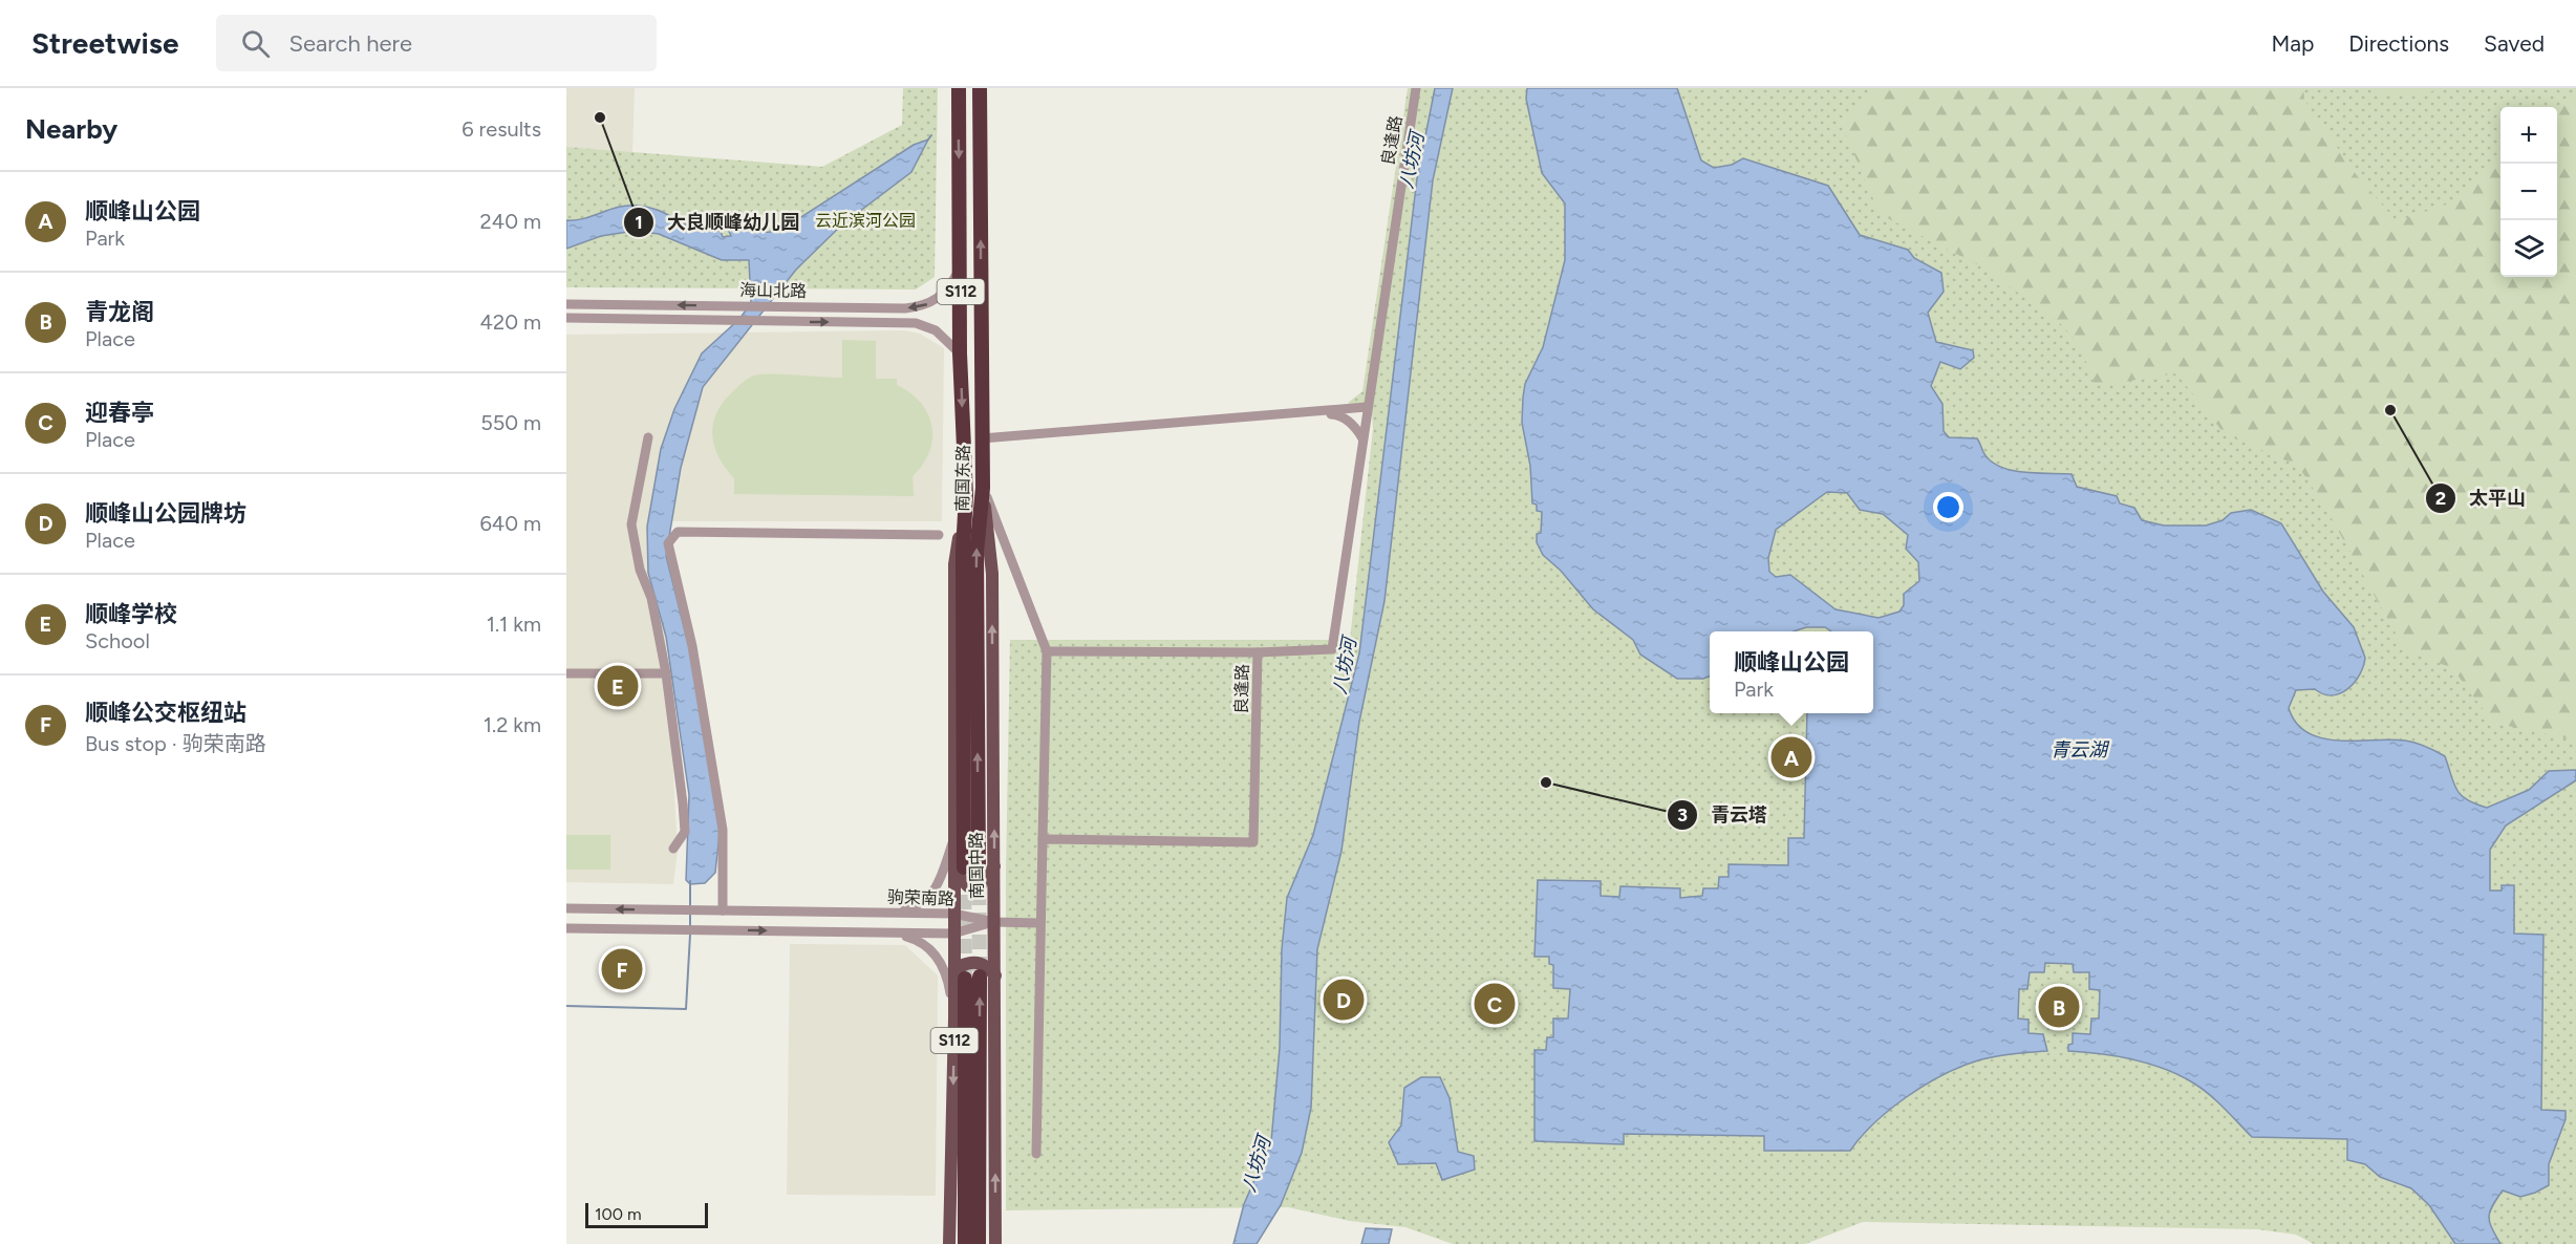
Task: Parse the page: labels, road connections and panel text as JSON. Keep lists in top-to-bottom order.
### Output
{
  "streets": {
    "highway": ["S112", "南国东路"],
    "main road": ["南国中路"],
    "street": ["良逢路", "海山北路", "驹荣南路"]
  },
  "crossings": [
    ["海山北路", "南国东路"],
    ["南国东路", "南国中路"],
    ["南国中路", "驹荣南路"]
  ],
  "water": ["八坊河", "青云湖"],
  "parks": ["云近滨河公园"],
  "places": ["大良顺峰幼儿园", "太平山", "青云塔"],
  "scale_bar": "100 m",
  "page": {
    "header": "Streetwise",
    "search": "Search here",
    "nav": ["Map", "Directions", "Saved"],
    "heading": ["Nearby", "6 results"],
    "map_buttons": ["+", "−"],
    "list": [
      {
        "mark": "A",
        "name": "顺峰山公园",
        "note": "Park",
        "value": "240 m"
      },
      {
        "mark": "B",
        "name": "青龙阁",
        "note": "Place",
        "value": "420 m"
      },
      {
        "mark": "C",
        "name": "迎春亭",
        "note": "Place",
        "value": "550 m"
      },
      {
        "mark": "D",
        "name": "顺峰山公园牌坊",
        "note": "Place",
        "value": "640 m"
      },
      {
        "mark": "E",
        "name": "顺峰学校",
        "note": "School",
        "value": "1.1 km"
      },
      {
        "mark": "F",
        "name": "顺峰公交枢纽站",
        "note": "Bus stop · 驹荣南路",
        "value": "1.2 km"
      }
    ],
    "popup": ["顺峰山公园", "Park"],
    "pins": [
      "E",
      "A",
      "F",
      "D",
      "C",
      "B"
    ],
    "scale": "100 m"
  }
}
